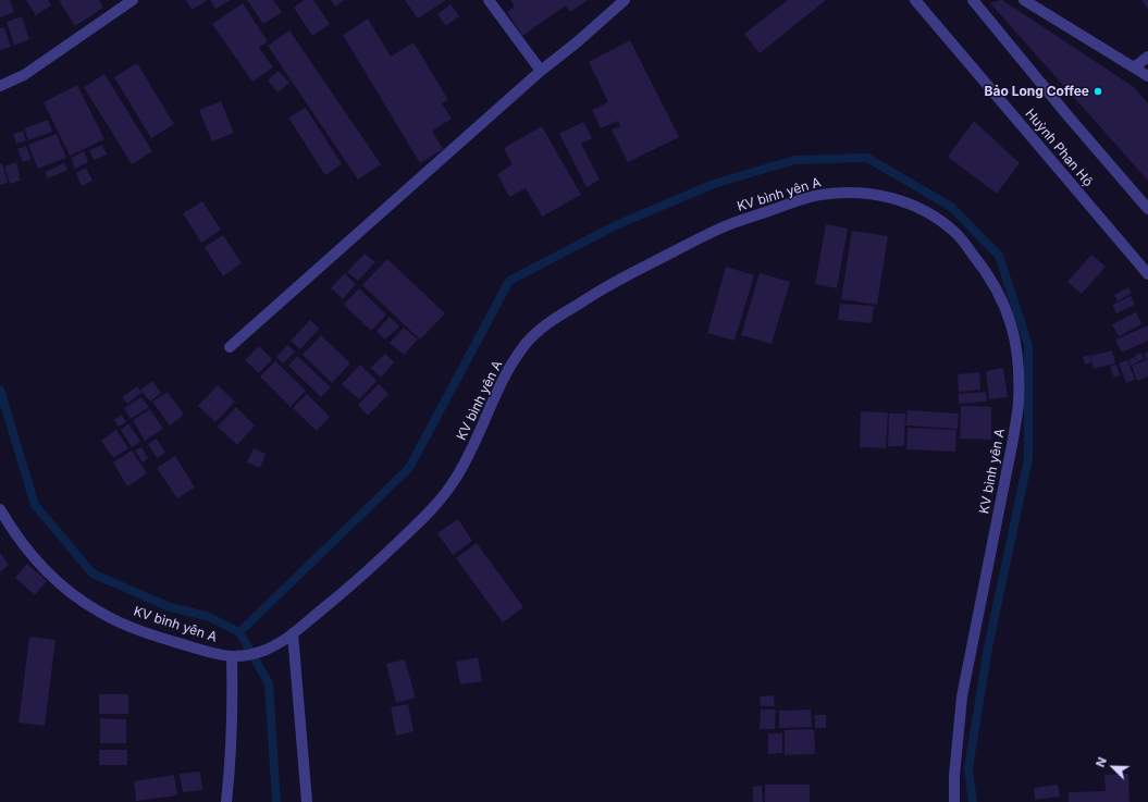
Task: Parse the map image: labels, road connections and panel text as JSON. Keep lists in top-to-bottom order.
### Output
{
  "streets": {
    "street": ["Huỳnh Phan Hộ", "KV bình yên A"]
  },
  "places": ["Bảo Long Coffee"],
  "north": "top left"
}
